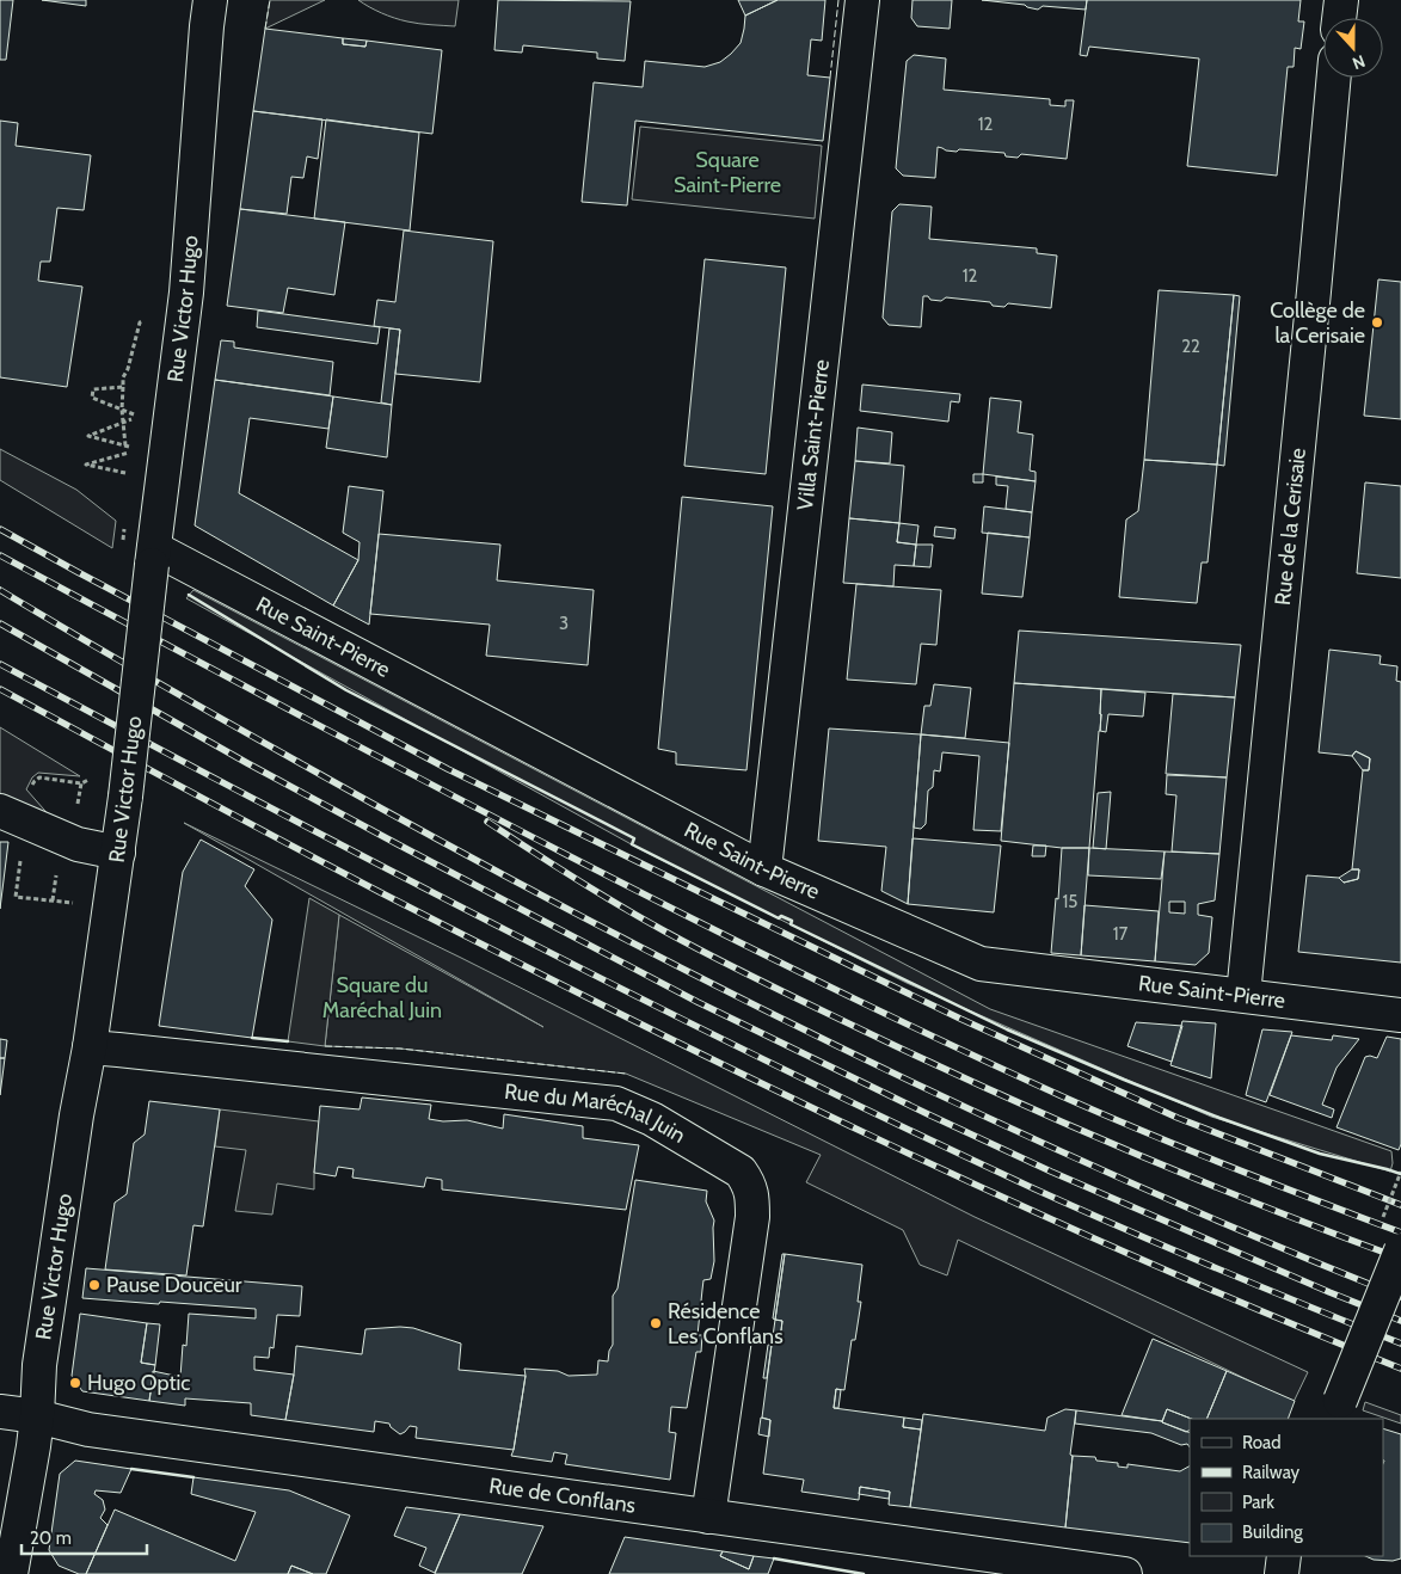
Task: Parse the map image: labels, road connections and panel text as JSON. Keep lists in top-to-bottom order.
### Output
{
  "streets": {
    "street": [
      "Rue Victor Hugo",
      "Villa Saint-Pierre",
      "Rue de la Cerisaie",
      "Rue Saint-Pierre",
      "Rue du Maréchal Juin",
      "Rue de Conflans"
    ]
  },
  "crossings": [
    ["Rue Victor Hugo", "Rue Saint-Pierre"],
    ["Rue Victor Hugo", "Rue du Maréchal Juin"],
    ["Rue Victor Hugo", "Rue de Conflans"],
    ["Villa Saint-Pierre", "Rue Saint-Pierre"],
    ["Rue de la Cerisaie", "Rue Saint-Pierre"],
    ["Rue du Maréchal Juin", "Rue de Conflans"]
  ],
  "parks": ["Square Saint-Pierre", "Square du Maréchal Juin"],
  "places": [
    "Collège de la Cerisaie",
    "Pause Douceur",
    "Résidence Les Conflans",
    "Hugo Optic"
  ],
  "house_numbers": [
    "12",
    "12",
    "22",
    "3",
    "15",
    "17"
  ],
  "legend": [
    "Road",
    "Railway",
    "Park",
    "Building"
  ],
  "scale_bar": "20 m",
  "north": "bottom"
}
